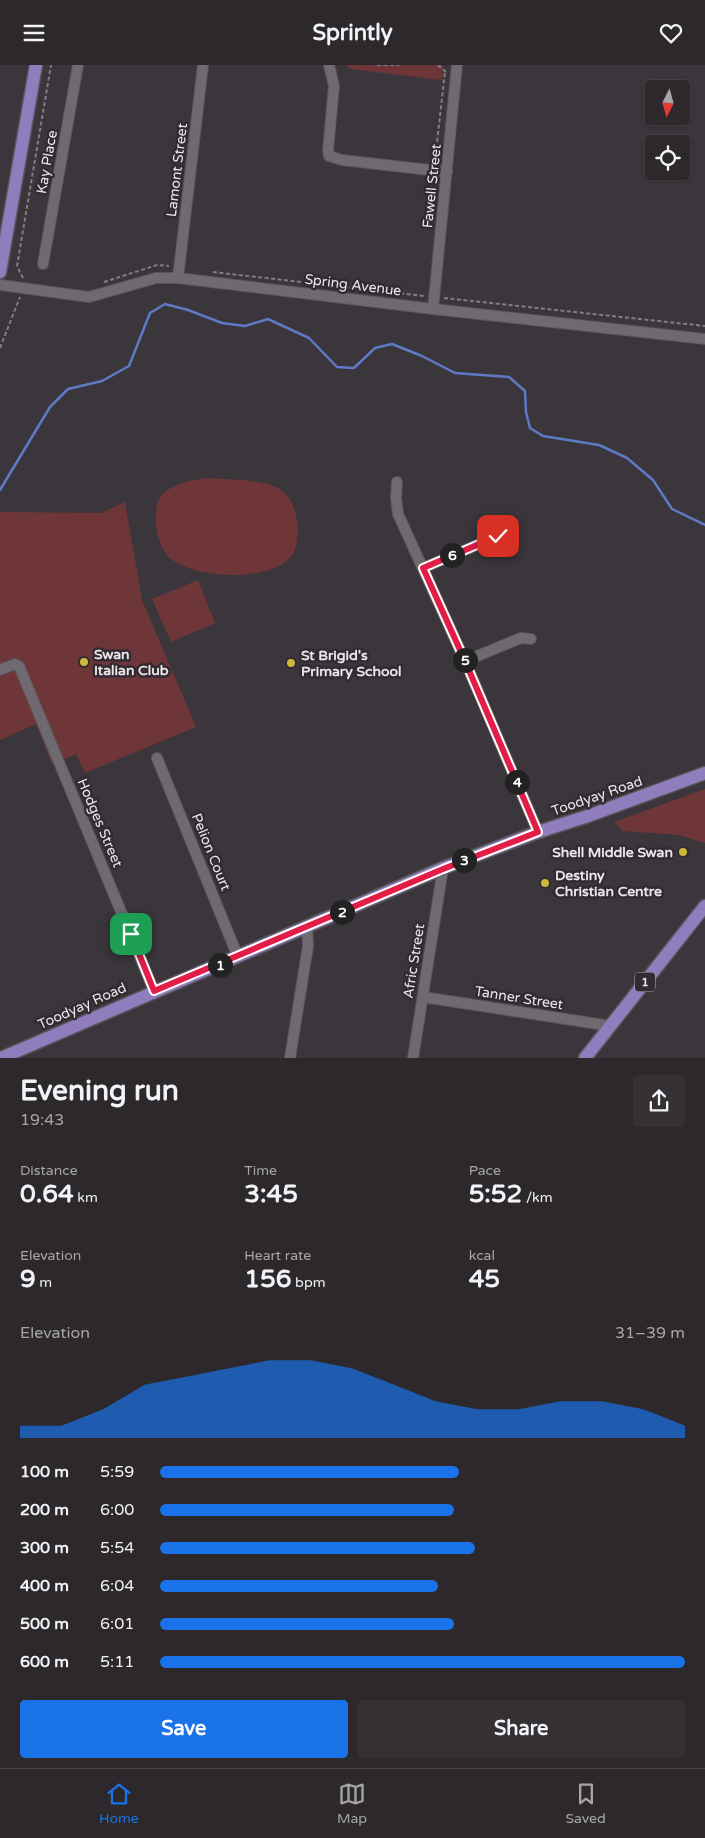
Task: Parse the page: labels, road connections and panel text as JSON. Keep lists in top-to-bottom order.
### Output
{
  "streets": {
    "main road": ["Toodyay Road", "1"],
    "street": [
      "Kay Place",
      "Lamont Street",
      "Fawell Street",
      "Spring Avenue",
      "Hodges Street",
      "Pelion Court",
      "Afric Street",
      "Tanner Street"
    ]
  },
  "crossings": [
    ["Lamont Street", "Spring Avenue"],
    ["Fawell Street", "Spring Avenue"],
    ["Toodyay Road", "Hodges Street"],
    ["Toodyay Road", "Pelion Court"],
    ["Toodyay Road", "Afric Street"],
    ["Afric Street", "Tanner Street"],
    ["1", "Tanner Street"]
  ],
  "places": [
    "Swan Italian Club",
    "St Brigid's Primary School",
    "Shell Middle Swan",
    "Destiny Christian Centre"
  ],
  "north": "bottom",
  "page": {
    "header": "Sprintly",
    "pins": [
      "6",
      "5",
      "4",
      "3",
      "2",
      "1"
    ],
    "heading": ["Evening run", "19:43"],
    "stats": [
      ["Distance", "0.64 km"],
      ["Time", "3:45"],
      ["Pace", "5:52 /km"],
      ["Elevation", "9 m"],
      ["Heart rate", "156 bpm"],
      ["kcal", "45"]
    ],
    "chart": ["Elevation", "31–39 m"],
    "list": [
      {
        "name": "100 m",
        "note": "5:59"
      },
      {
        "name": "200 m",
        "note": "6:00"
      },
      {
        "name": "300 m",
        "note": "5:54"
      },
      {
        "name": "400 m",
        "note": "6:04"
      },
      {
        "name": "500 m",
        "note": "6:01"
      },
      {
        "name": "600 m",
        "note": "5:11"
      }
    ],
    "buttons": ["Save", "Share"],
    "tabs": ["Home", "Map", "Saved"]
  }
}
